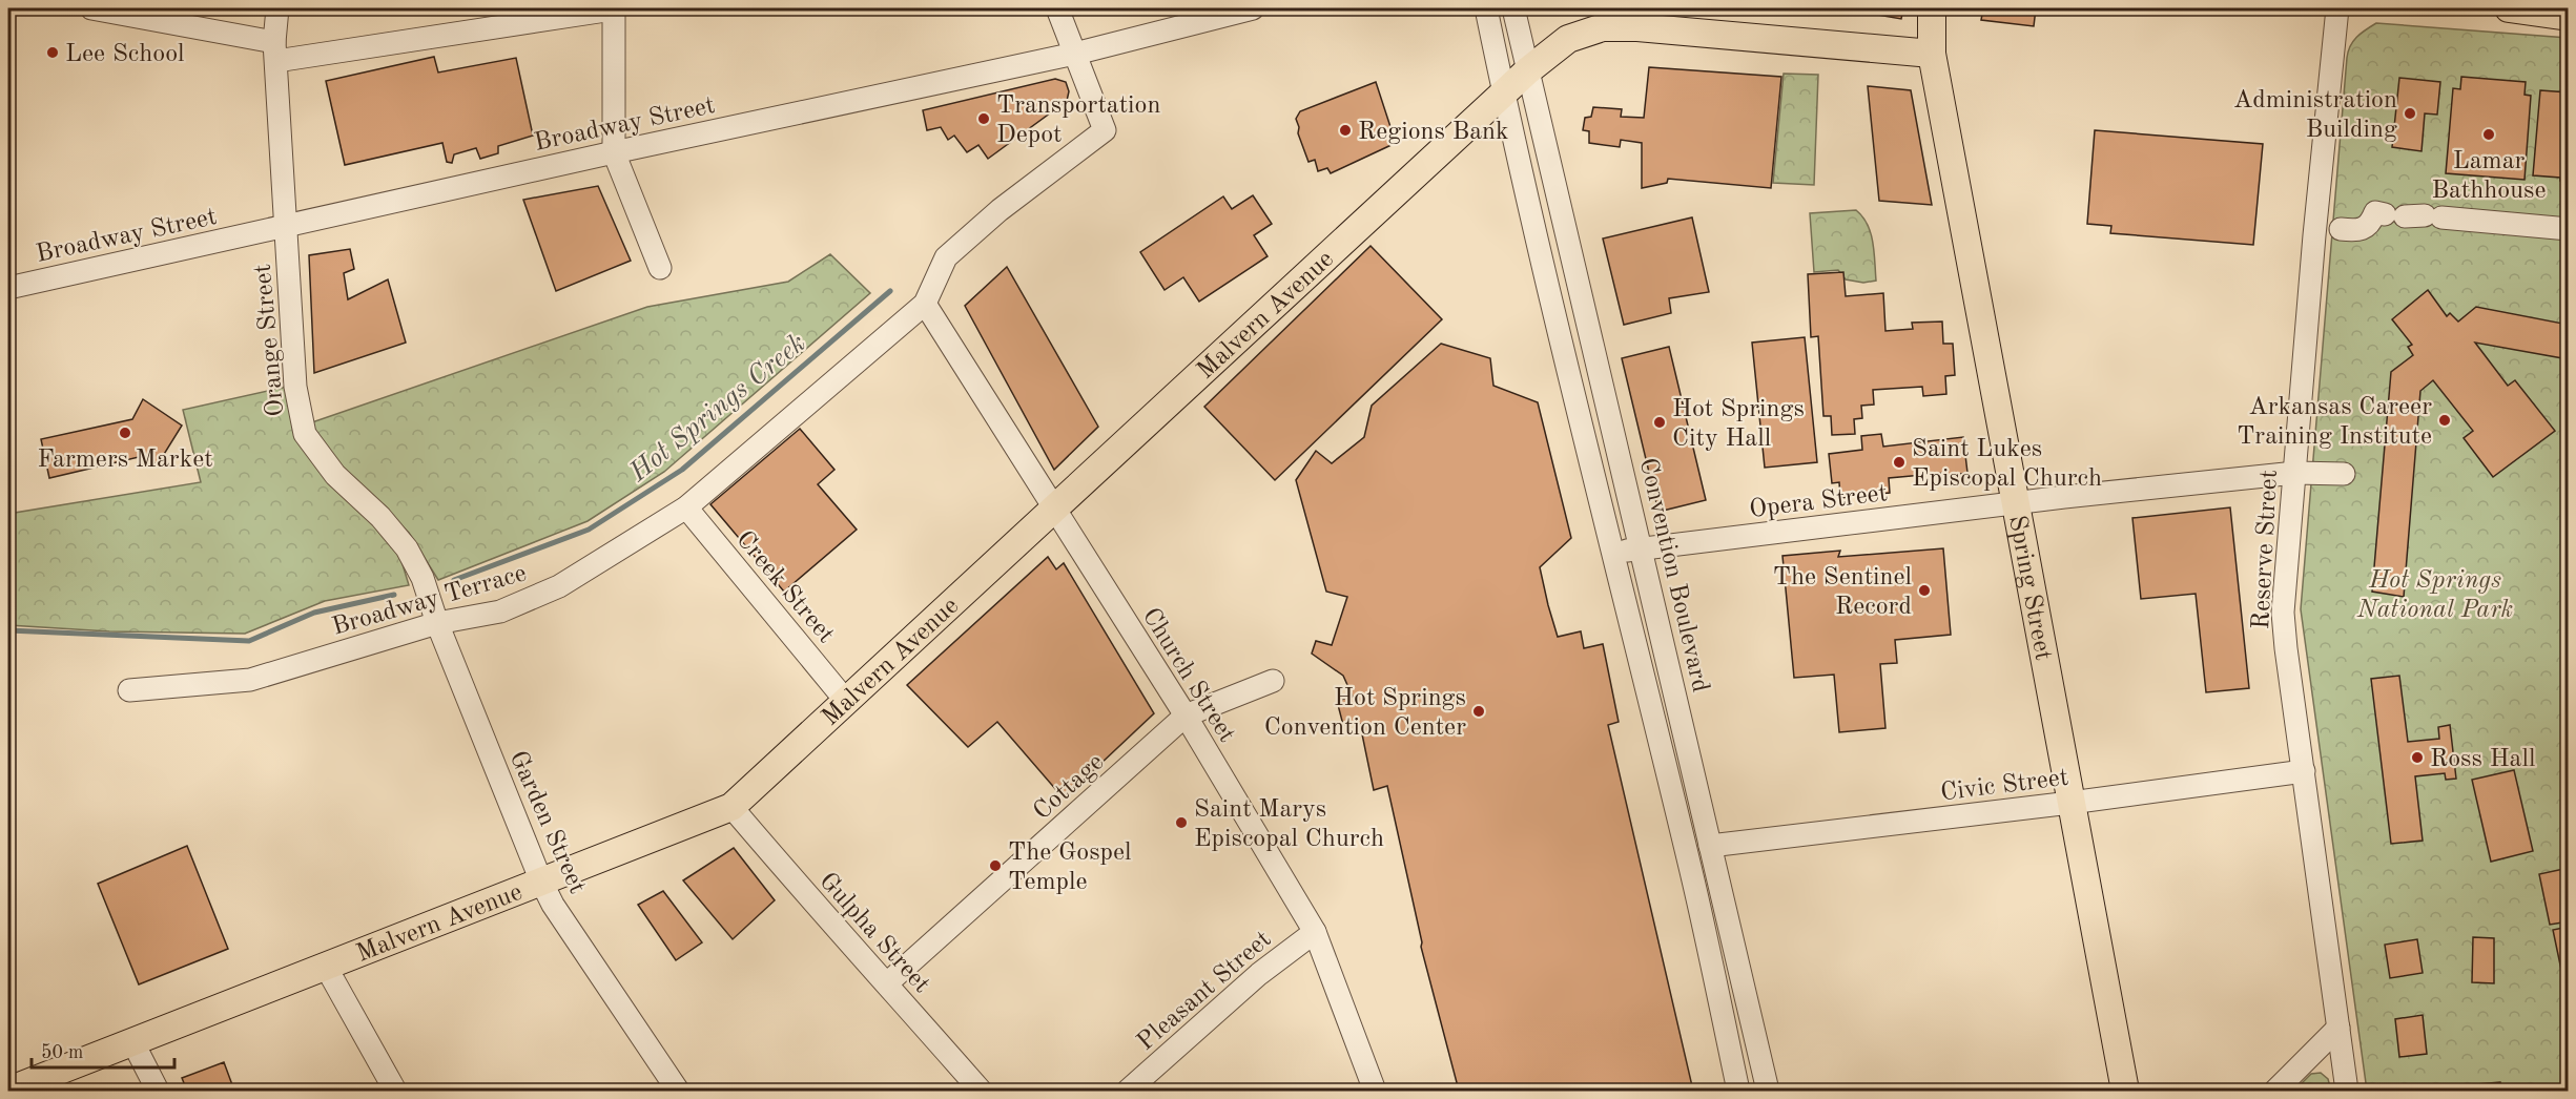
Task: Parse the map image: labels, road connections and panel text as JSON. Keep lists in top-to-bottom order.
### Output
{
  "streets": {
    "main road": ["Malvern Avenue", "Spring Street"],
    "street": [
      "Broadway Street",
      "Orange Street",
      "Opera Street",
      "Reserve Street",
      "Convention Boulevard",
      "Creek Street",
      "Broadway Terrace",
      "Church Street",
      "Civic Street",
      "Cottage",
      "Garden Street",
      "Gulpha Street",
      "Pleasant Street"
    ]
  },
  "crossings": [
    ["Broadway Street", "Orange Street"],
    ["Broadway Street", "Broadway Terrace"],
    ["Malvern Avenue", "Convention Boulevard"],
    ["Malvern Avenue", "Creek Street"],
    ["Malvern Avenue", "Spring Street"],
    ["Malvern Avenue", "Church Street"],
    ["Malvern Avenue", "Garden Street"],
    ["Malvern Avenue", "Gulpha Street"],
    ["Orange Street", "Broadway Terrace"],
    ["Orange Street", "Garden Street"],
    ["Opera Street", "Reserve Street"],
    ["Opera Street", "Convention Boulevard"],
    ["Opera Street", "Spring Street"],
    ["Reserve Street", "Civic Street"],
    ["Convention Boulevard", "Civic Street"],
    ["Creek Street", "Broadway Terrace"],
    ["Spring Street", "Civic Street"],
    ["Broadway Terrace", "Church Street"],
    ["Broadway Terrace", "Garden Street"],
    ["Church Street", "Cottage"],
    ["Church Street", "Pleasant Street"],
    ["Cottage", "Gulpha Street"]
  ],
  "water": ["Hot Springs Creek"],
  "parks": ["Hot Springs National Park"],
  "places": [
    "Lee School",
    "Administration Building",
    "Transportation Depot",
    "Regions Bank",
    "Lamar Bathhouse",
    "Arkansas Career Training Institute",
    "Hot Springs City Hall",
    "Farmers Market",
    "Saint Lukes Episcopal Church",
    "The Sentinel Record",
    "Hot Springs Convention Center",
    "Ross Hall",
    "Saint Marys Episcopal Church",
    "The Gospel Temple"
  ],
  "scale_bar": "50 m"
}
